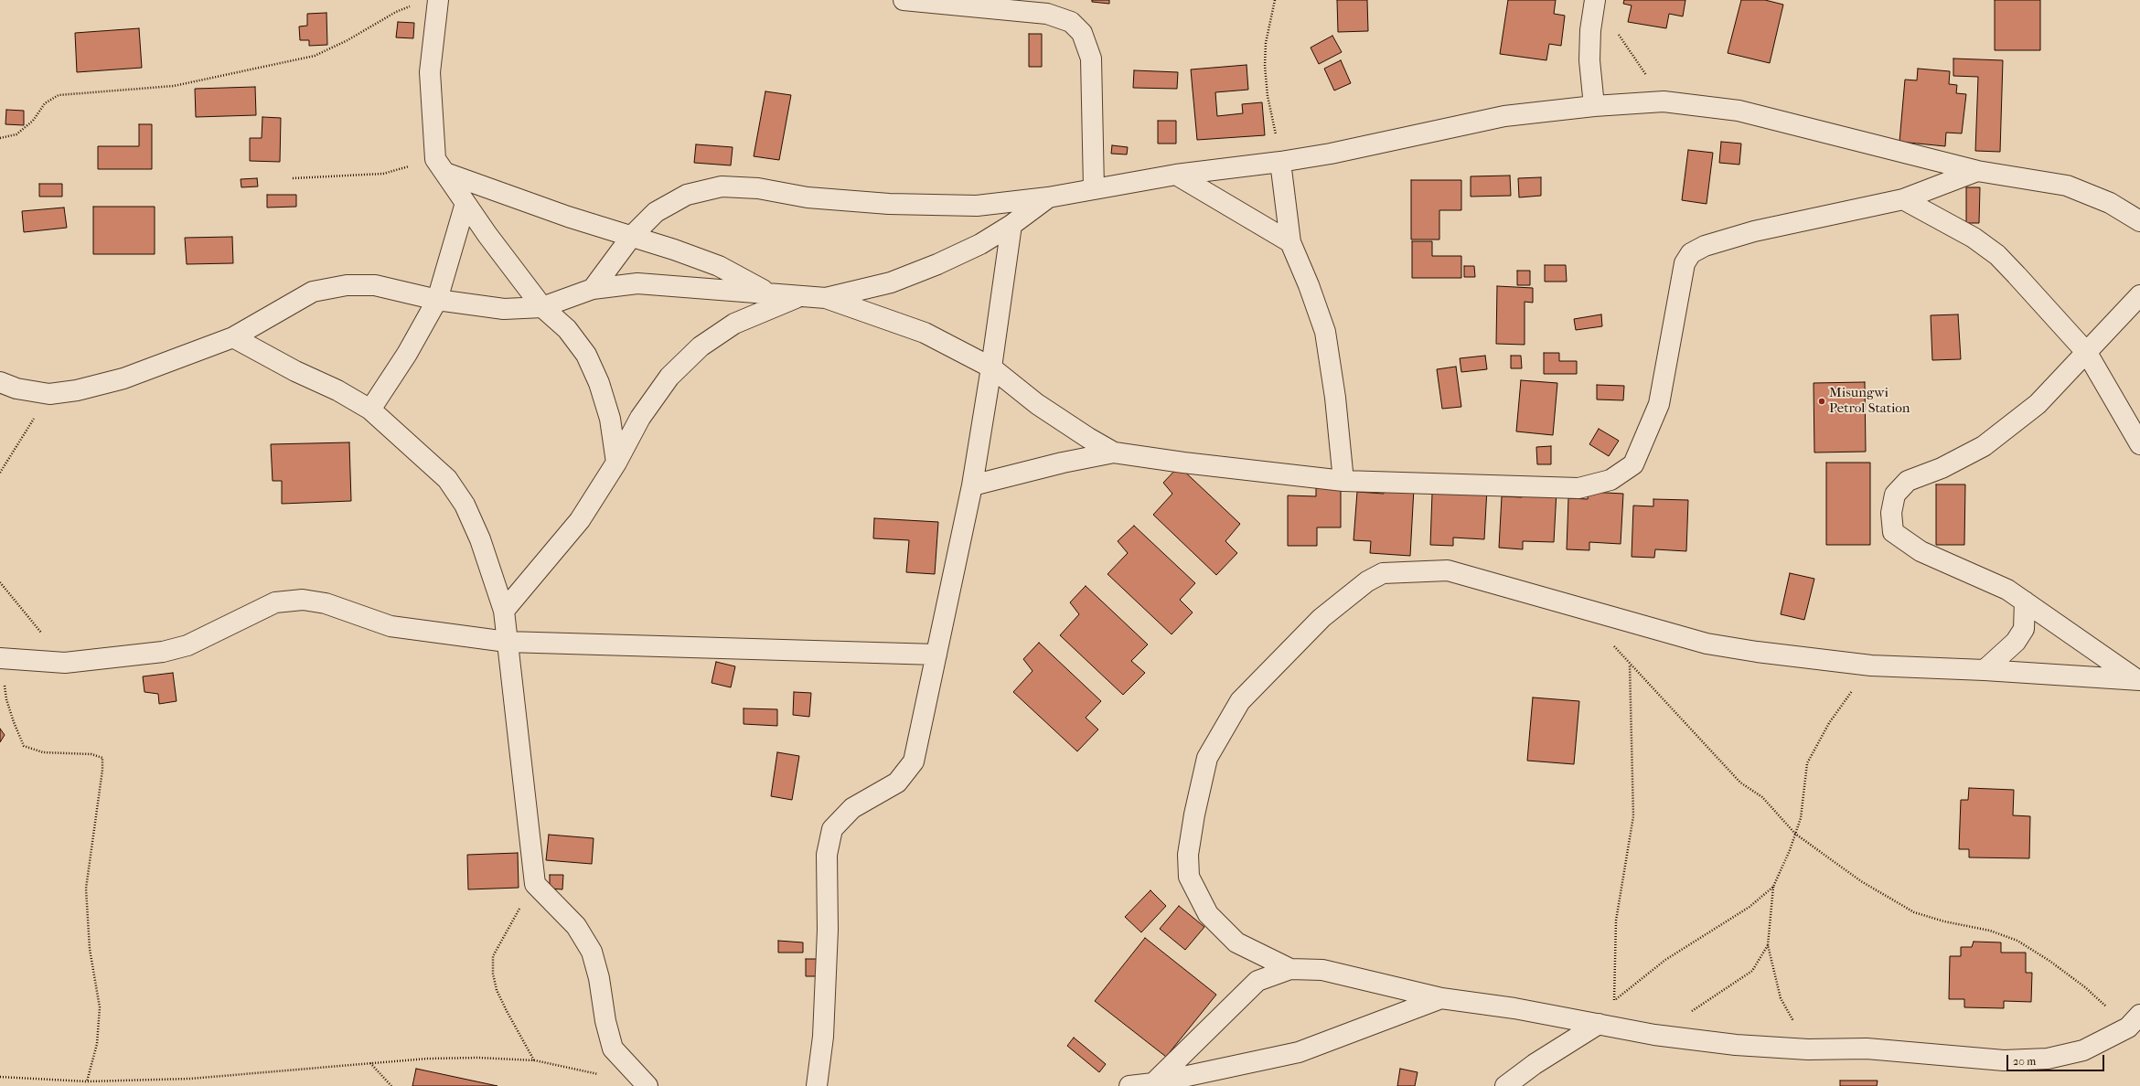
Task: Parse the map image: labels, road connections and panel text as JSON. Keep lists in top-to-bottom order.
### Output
{
  "places": ["Misungwi Petrol Station"],
  "scale_bar": "20 m"
}
